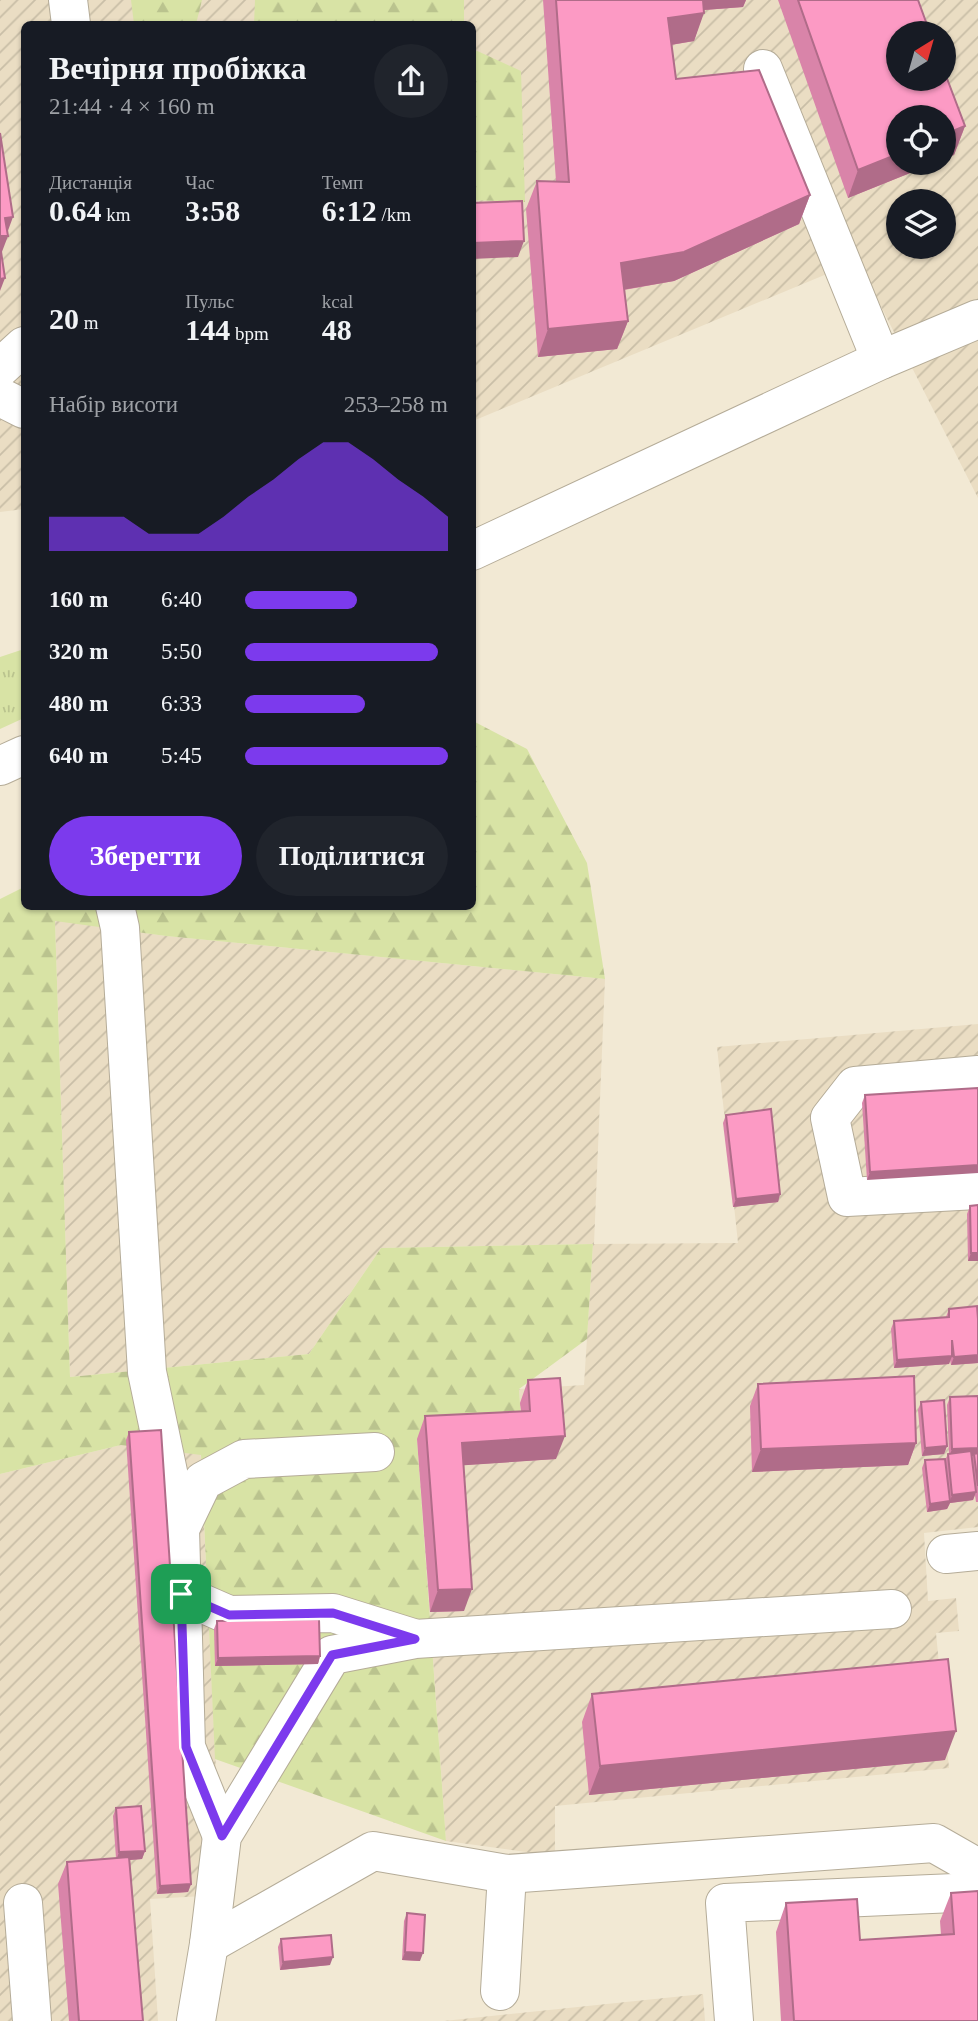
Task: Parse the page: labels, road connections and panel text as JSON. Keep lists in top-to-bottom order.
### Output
{
  "north": "top right",
  "page": {
    "heading": ["Вечірня пробіжка", "21:44 · 4 × 160 m"],
    "stats": [
      ["Дистанція", "0.64 km"],
      ["Час", "3:58"],
      ["Темп", "6:12 /km"],
      ["20 m"],
      ["Пульс", "144 bpm"],
      ["kcal", "48"]
    ],
    "chart": ["Набір висоти", "253–258 m"],
    "list": [
      {
        "name": "160 m",
        "note": "6:40"
      },
      {
        "name": "320 m",
        "note": "5:50"
      },
      {
        "name": "480 m",
        "note": "6:33"
      },
      {
        "name": "640 m",
        "note": "5:45"
      }
    ],
    "buttons": ["Зберегти", "Поділитися"]
  }
}
